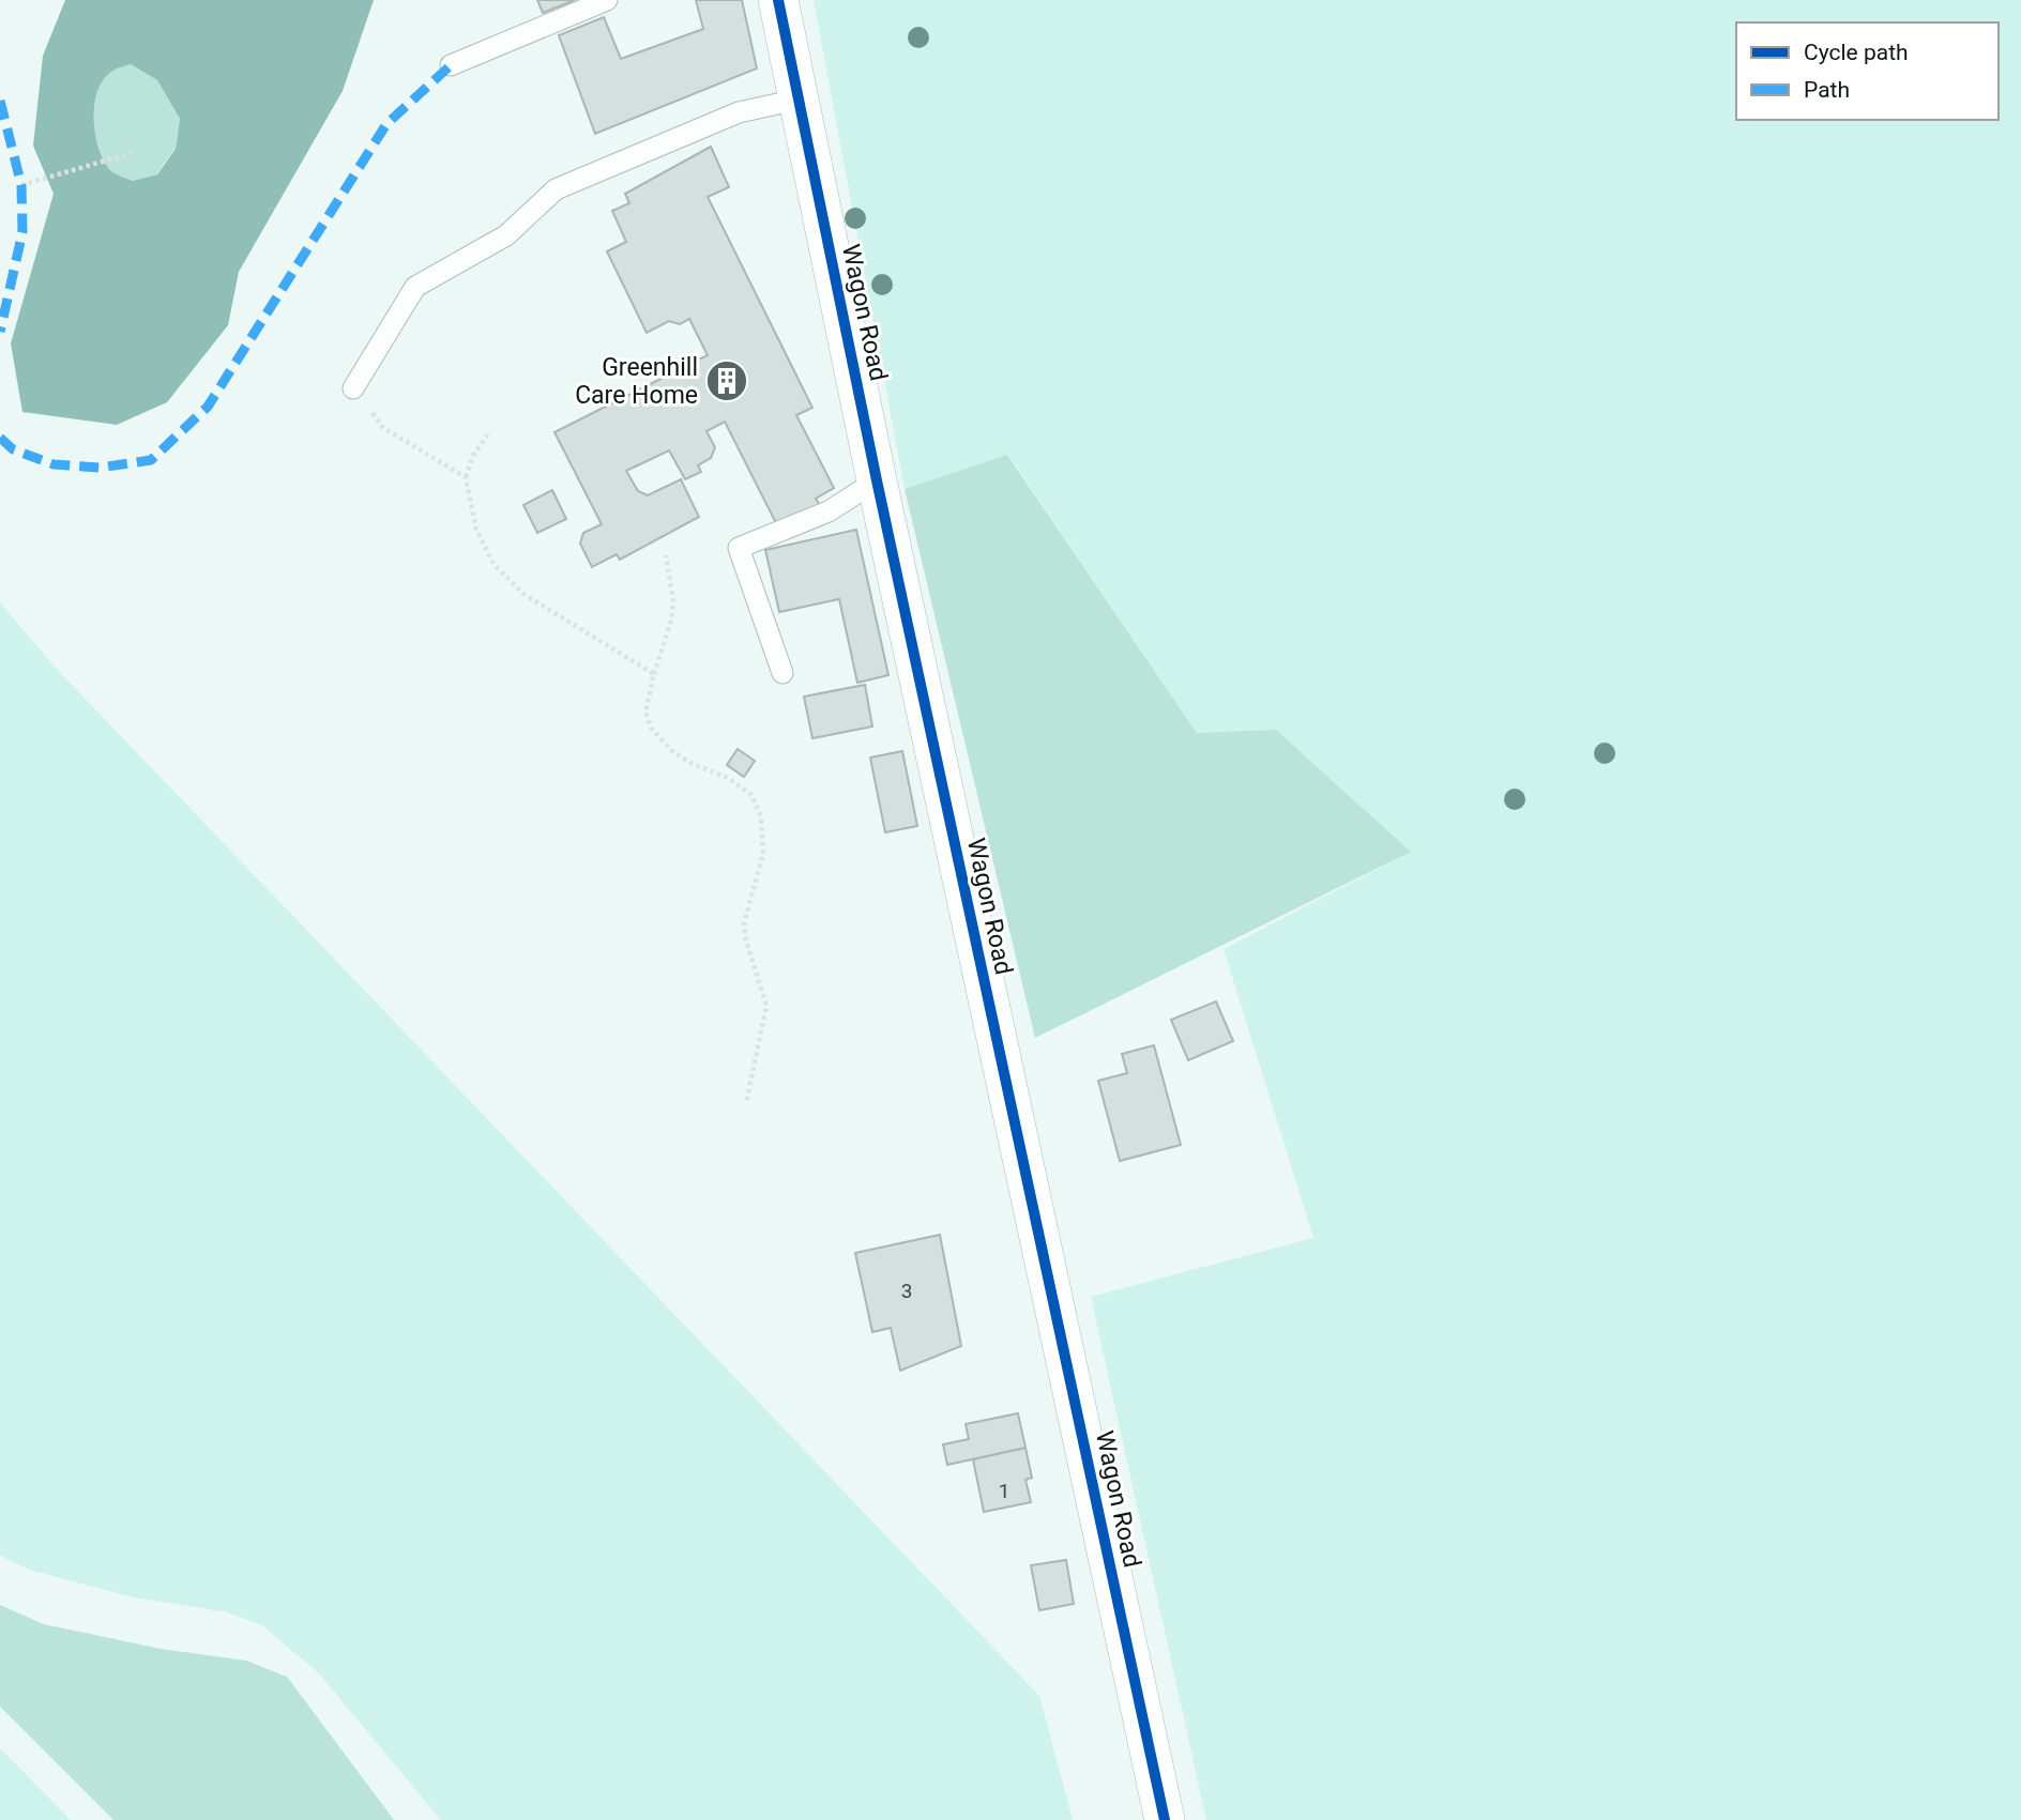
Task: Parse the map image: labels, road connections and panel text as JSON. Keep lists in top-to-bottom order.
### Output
{
  "streets": {
    "street": ["Wagon Road"]
  },
  "places": {
    "building": ["Greenhill Care Home"]
  },
  "house_numbers": ["3", "1"],
  "legend": ["Cycle path", "Path"]
}
